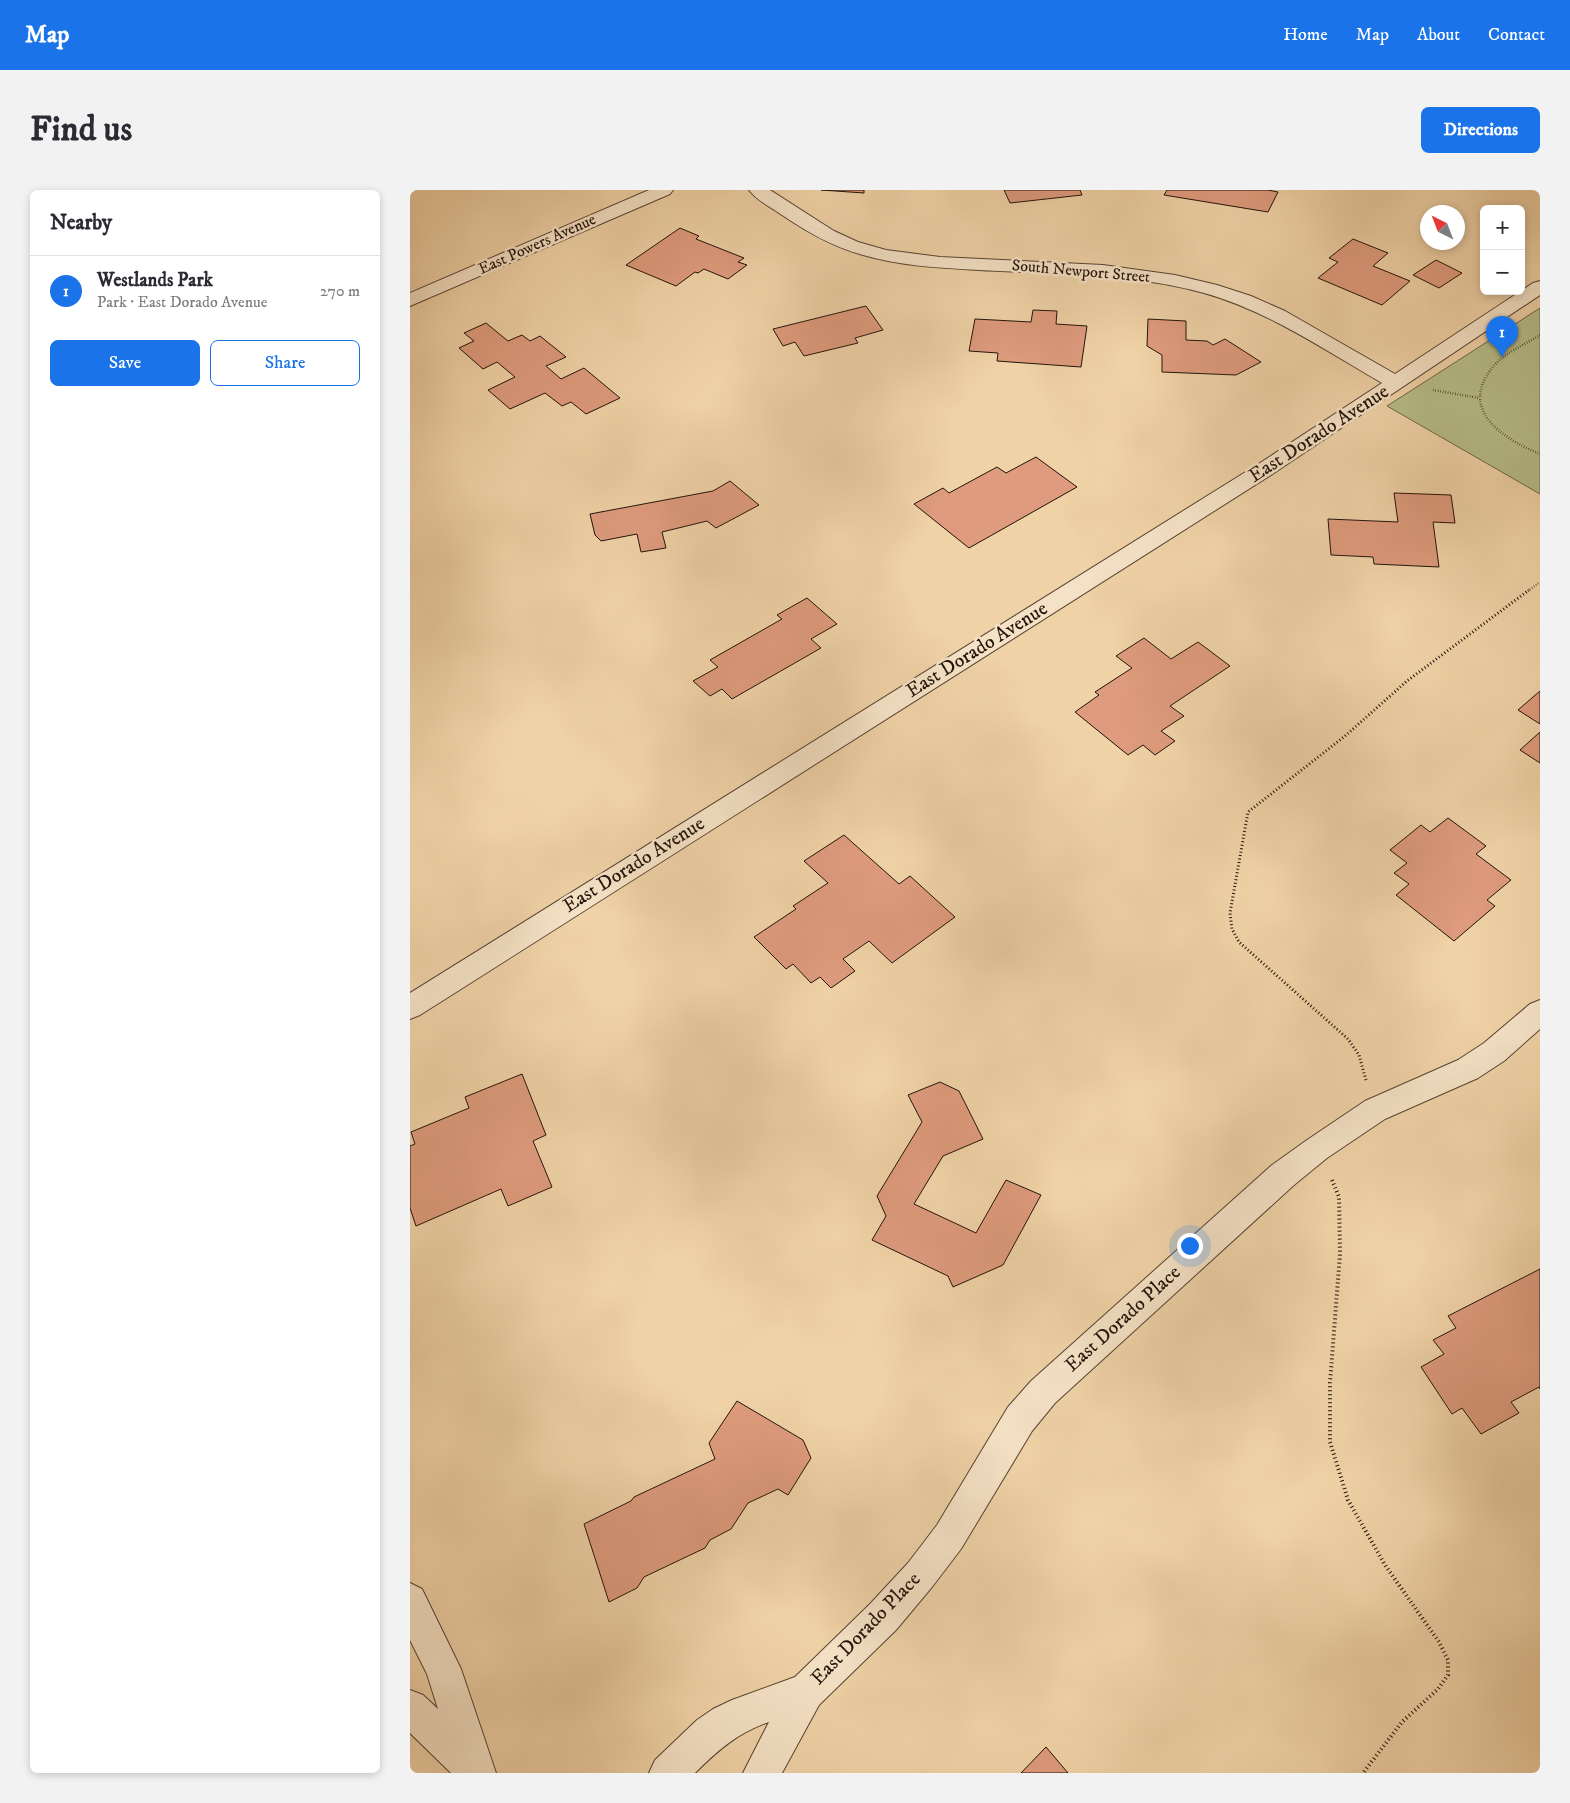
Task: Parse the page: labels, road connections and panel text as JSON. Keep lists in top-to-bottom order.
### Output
{
  "streets": {
    "street": [
      "East Powers Avenue",
      "South Newport Street",
      "East Dorado Avenue",
      "East Dorado Place"
    ]
  },
  "crossings": [
    ["South Newport Street", "East Dorado Avenue"]
  ],
  "north": "top left",
  "page": {
    "header": "Map",
    "nav": [
      "Home",
      "Map",
      "About",
      "Contact"
    ],
    "buttons": [
      "Directions",
      ["Save", "Share"]
    ],
    "title": "Find us",
    "heading": "Nearby",
    "map_buttons": ["+", "−"],
    "list": [
      {
        "mark": "1",
        "name": "Westlands Park",
        "note": "Park · East Dorado Avenue",
        "value": "270 m"
      }
    ],
    "pins": "1"
  }
}
